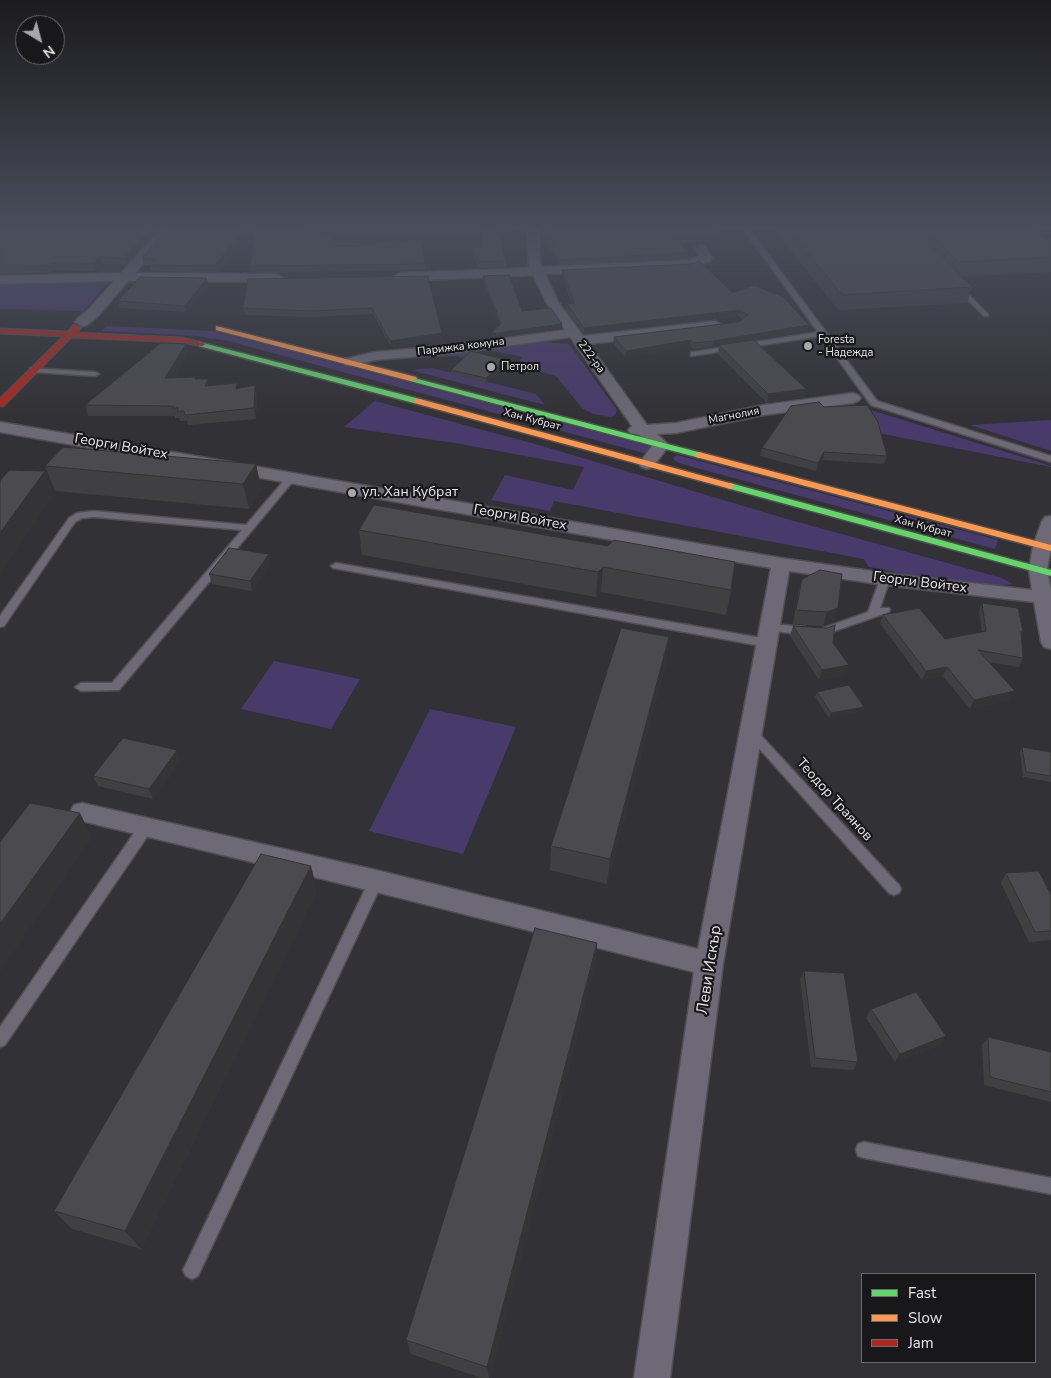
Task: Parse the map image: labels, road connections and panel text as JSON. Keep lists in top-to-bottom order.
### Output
{
  "streets": {
    "street": [
      "Парижка комуна",
      "222-ра",
      "Магнолия",
      "Хан Кубрат",
      "Георги Войтех",
      "Леви Искър"
    ],
    "lane": ["Теодор Траянов"]
  },
  "crossings": [
    ["Парижка комуна", "222-ра"],
    ["Парижка комуна", "Хан Кубрат"],
    ["222-ра", "Магнолия"],
    ["222-ра", "Хан Кубрат"],
    ["Магнолия", "Хан Кубрат"],
    ["Георги Войтех", "Леви Искър"],
    ["Теодор Траянов", "Леви Искър"]
  ],
  "places": ["Foresta - Надежда", "Петрол", "ул. Хан Кубрат"],
  "legend": ["Fast", "Slow", "Jam"],
  "north": "bottom right"
}
